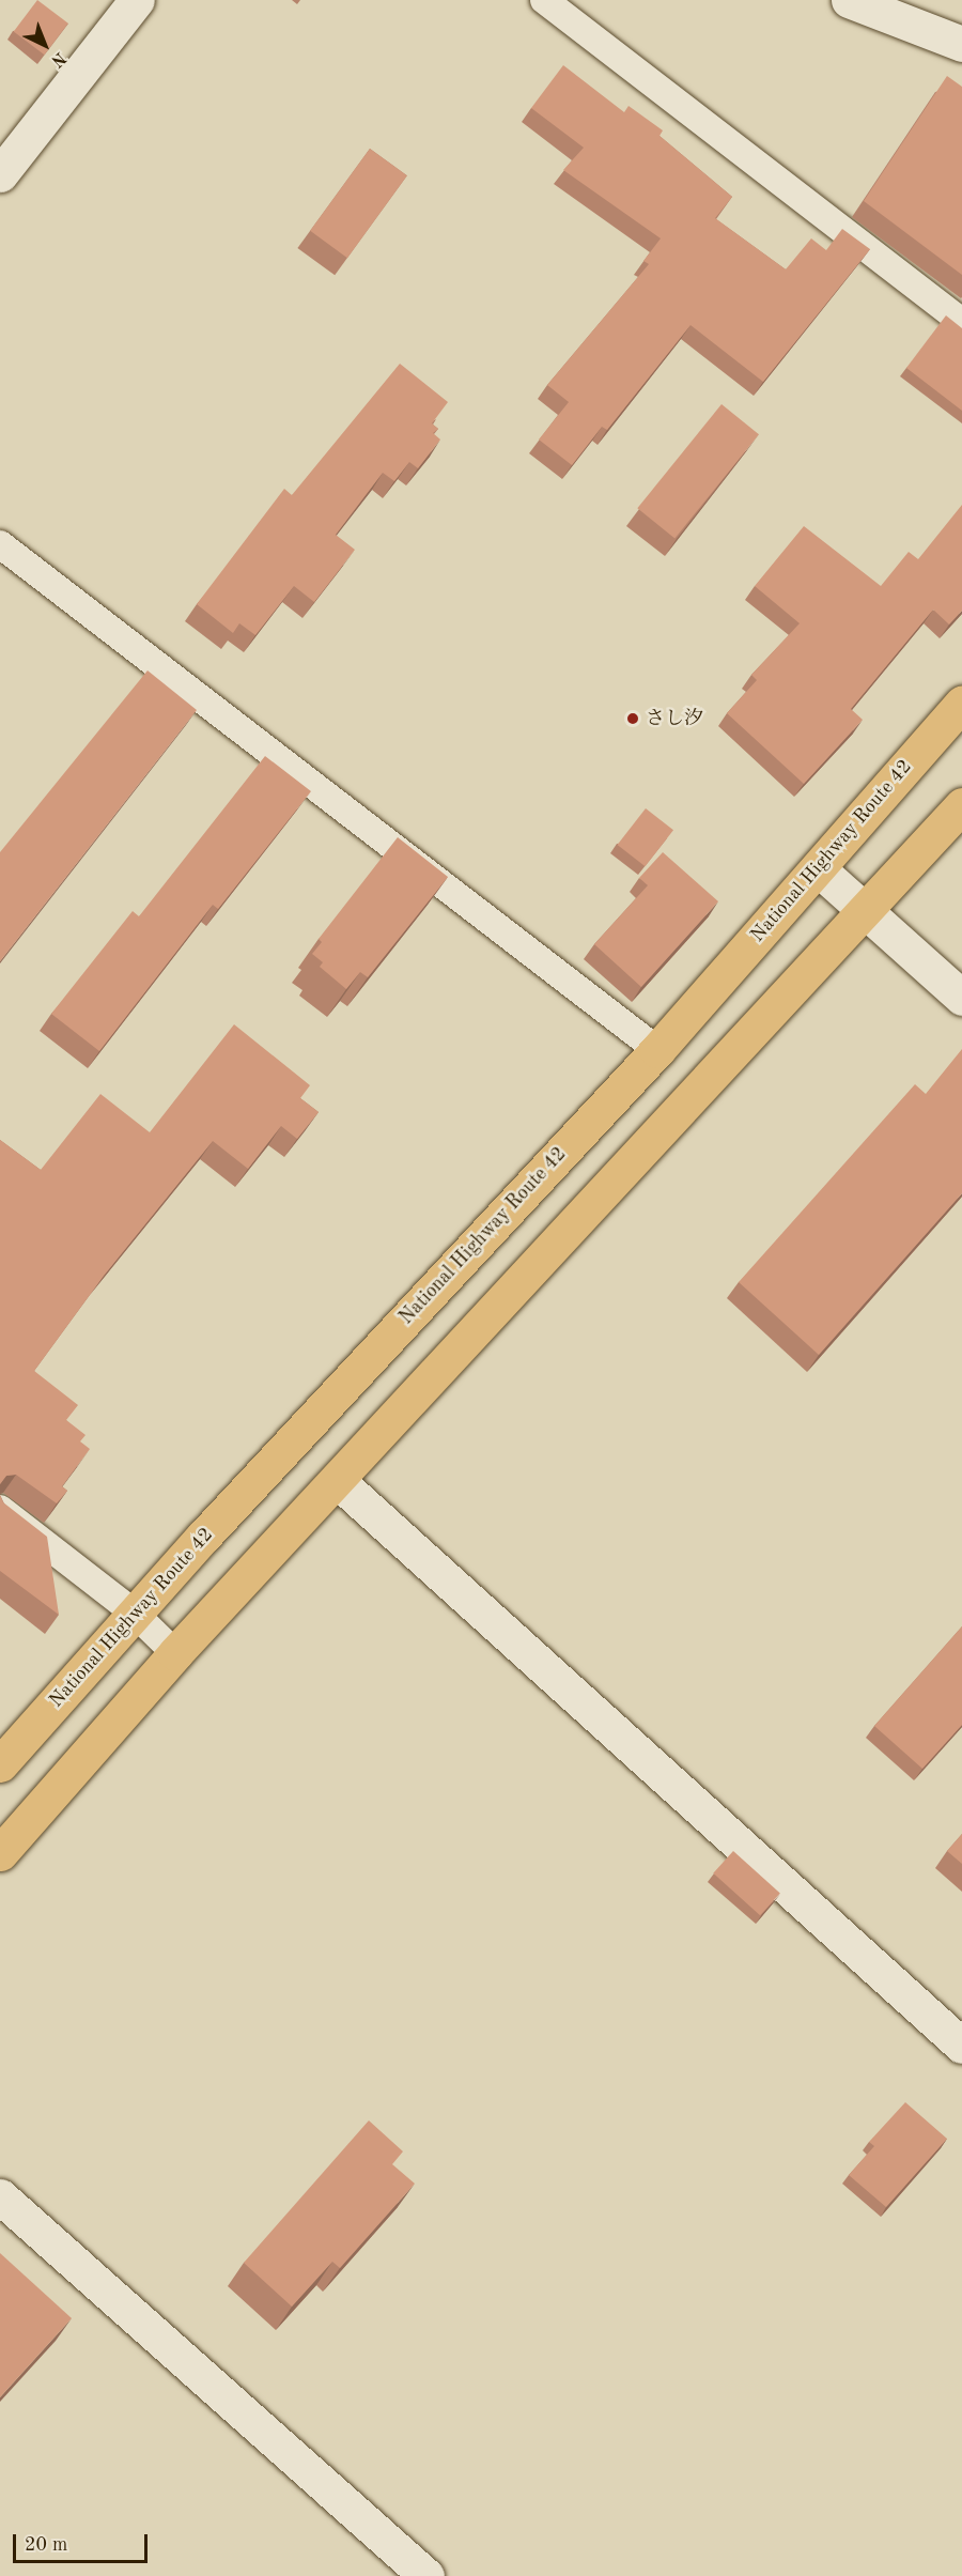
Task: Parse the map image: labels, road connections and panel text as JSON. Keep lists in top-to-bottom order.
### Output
{
  "streets": {
    "highway": ["National Highway Route 42"]
  },
  "places": ["さし汐"],
  "scale_bar": "20 m",
  "north": "bottom right"
}
